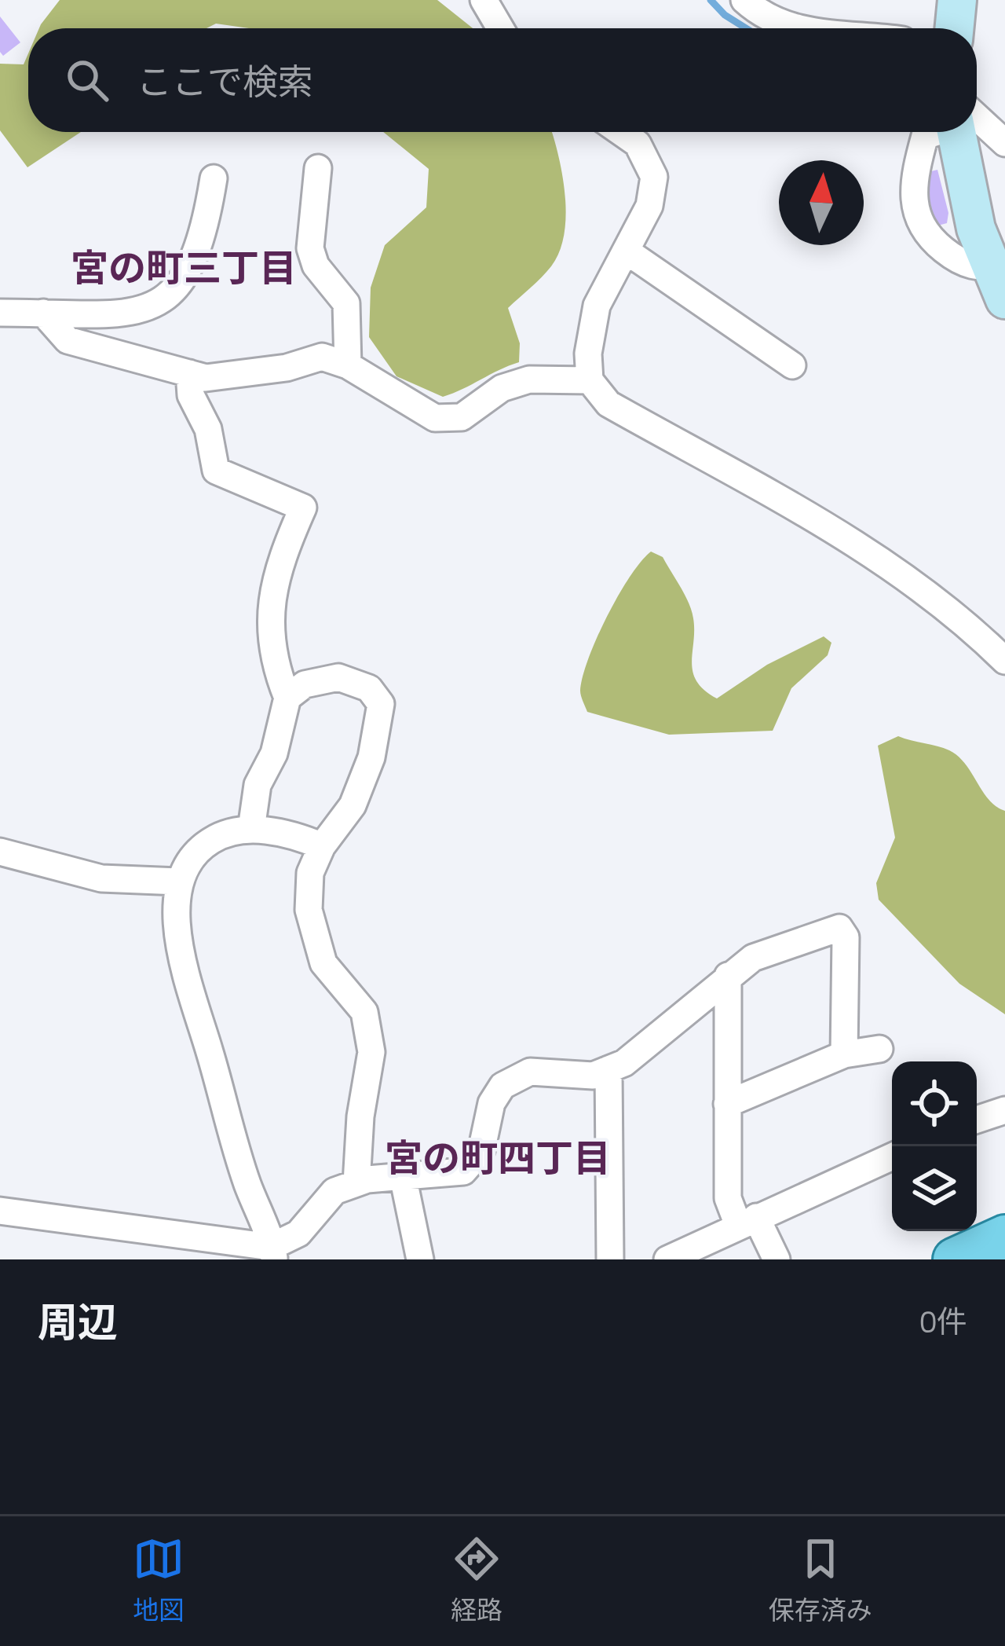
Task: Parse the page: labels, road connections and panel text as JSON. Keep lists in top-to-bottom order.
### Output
{
  "districts": ["宮の町三丁目", "宮の町四丁目"],
  "north": "top",
  "page": {
    "search": "ここで検索",
    "heading": ["周辺", "0件"],
    "nav": ["地図", "経路", "保存済み"]
  }
}
